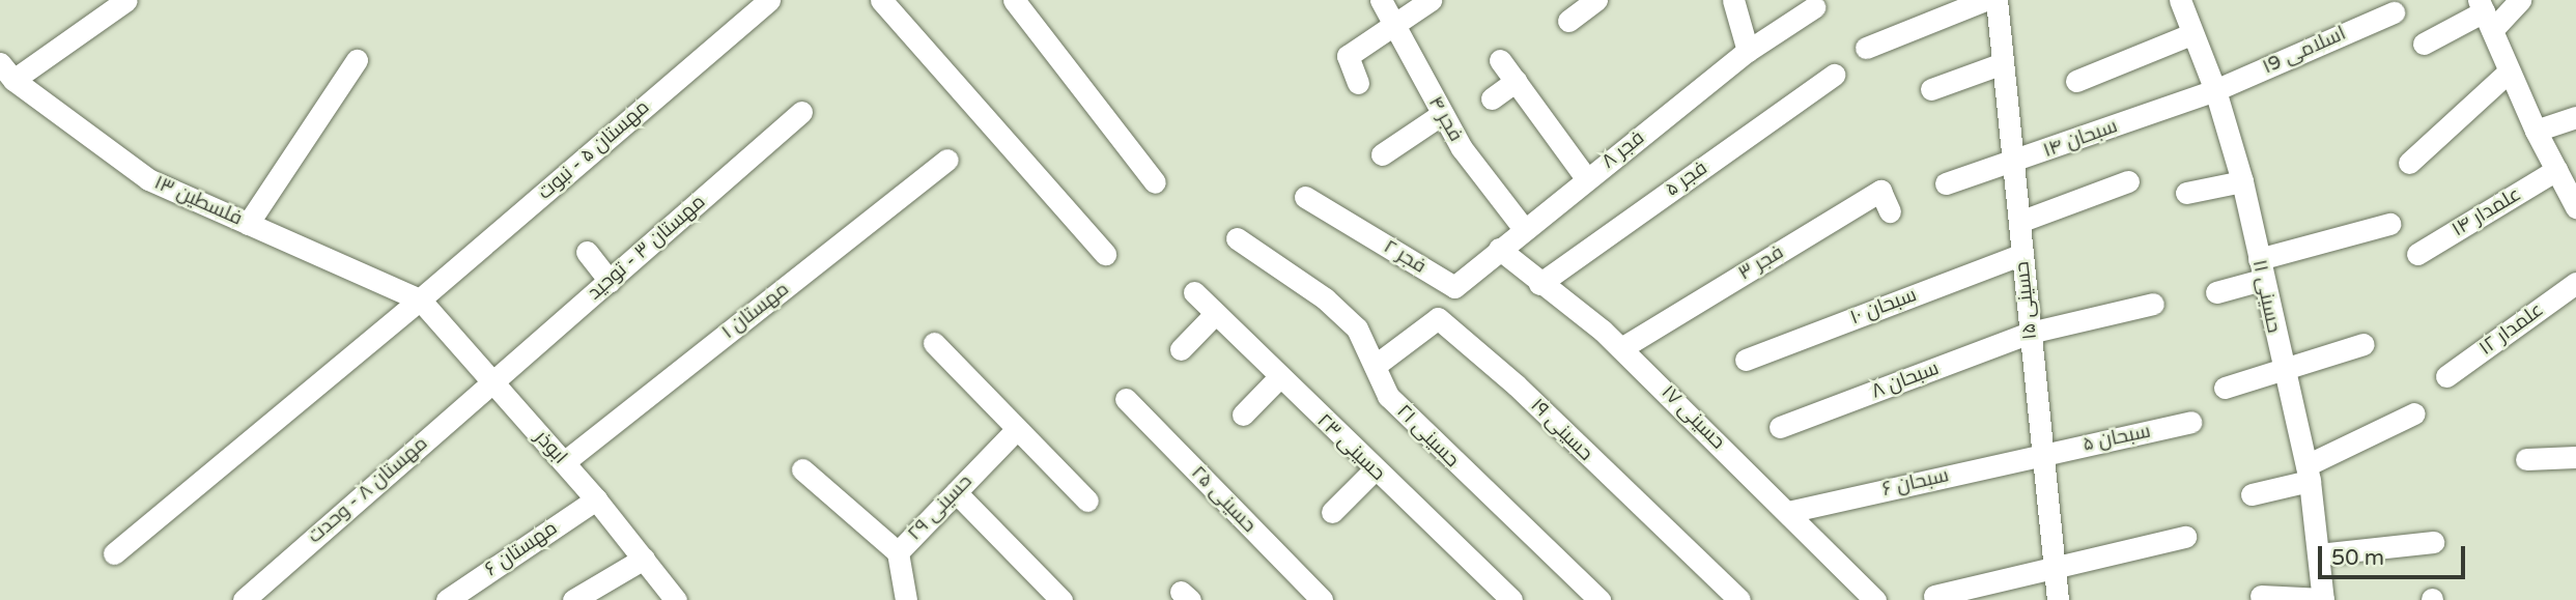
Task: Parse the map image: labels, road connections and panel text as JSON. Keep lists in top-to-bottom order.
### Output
{
  "streets": {
    "street": [
      "اسلامی ۱9",
      "فجر ۴",
      "سبحان ۱۴",
      "مهستان ۵ - نبوت",
      "فجر ۸",
      "فجر ۵",
      "فلسطین ۱۳",
      "علمدار ۱۴",
      "مهستان ۳ - توحید",
      "فجر ۲",
      "فجر ۳",
      "حسینی ۱۱",
      "حسینی ۱۵",
      "سبحان ۱۰",
      "مهستان ۱",
      "علمدار ۱۲",
      "سبحان ۸",
      "حسینی ۱۷",
      "حسینی ۱۹",
      "حسینی ۲۱",
      "سبحان ۵",
      "ابوذر",
      "حسینی ۲۳",
      "سبحان ۶",
      "مهستان ۸ - وحدت",
      "حسینی ۲۵",
      "حسینی ۲۹",
      "مهستان ۶"
    ]
  },
  "crossings": [
    ["اسلامی ۱9", "سبحان ۱۴"],
    ["اسلامی ۱9", "حسینی ۱۱"],
    ["فجر ۴", "فجر ۸"],
    ["سبحان ۱۴", "حسینی ۱۱"],
    ["سبحان ۱۴", "حسینی ۱۵"],
    ["مهستان ۵ - نبوت", "فلسطین ۱۳"],
    ["مهستان ۵ - نبوت", "ابوذر"],
    ["فجر ۸", "فجر ۲"],
    ["فجر ۸", "حسینی ۱۷"],
    ["فجر ۵", "حسینی ۱۷"],
    ["فلسطین ۱۳", "ابوذر"],
    ["مهستان ۳ - توحید", "ابوذر"],
    ["مهستان ۳ - توحید", "مهستان ۸ - وحدت"],
    ["فجر ۲", "حسینی ۱۷"],
    ["فجر ۳", "حسینی ۱۷"],
    ["حسینی ۱۵", "سبحان ۱۰"],
    ["حسینی ۱۵", "سبحان ۸"],
    ["حسینی ۱۵", "سبحان ۵"],
    ["حسینی ۱۵", "سبحان ۶"],
    ["مهستان ۱", "ابوذر"],
    ["حسینی ۱۷", "سبحان ۶"],
    ["حسینی ۱۹", "حسینی ۲۱"],
    ["سبحان ۵", "سبحان ۶"],
    ["ابوذر", "مهستان ۸ - وحدت"],
    ["ابوذر", "مهستان ۶"]
  ],
  "scale_bar": "50 m"
}
